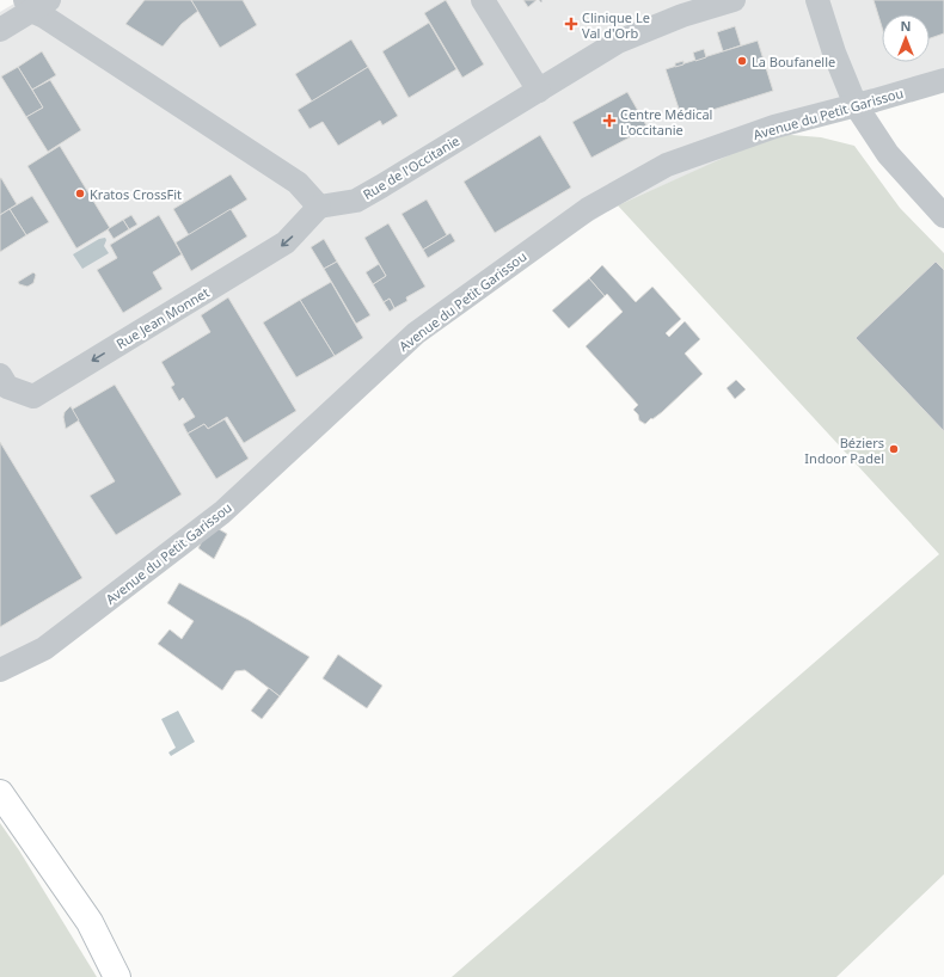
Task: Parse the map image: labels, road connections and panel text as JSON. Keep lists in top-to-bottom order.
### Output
{
  "streets": {
    "street": ["Avenue du Petit Garissou", "Rue de l'Occitanie", "Rue Jean Monnet"]
  },
  "crossings": [
    ["Rue de l'Occitanie", "Rue Jean Monnet"]
  ],
  "one_way": ["Rue Jean Monnet"],
  "places": {
    "health": ["Clinique Le Val d'Orb", "Centre Médical L'occitanie"],
    "other": ["La Boufanelle", "Kratos CrossFit", "Béziers Indoor Padel"]
  },
  "north": "top"
}
